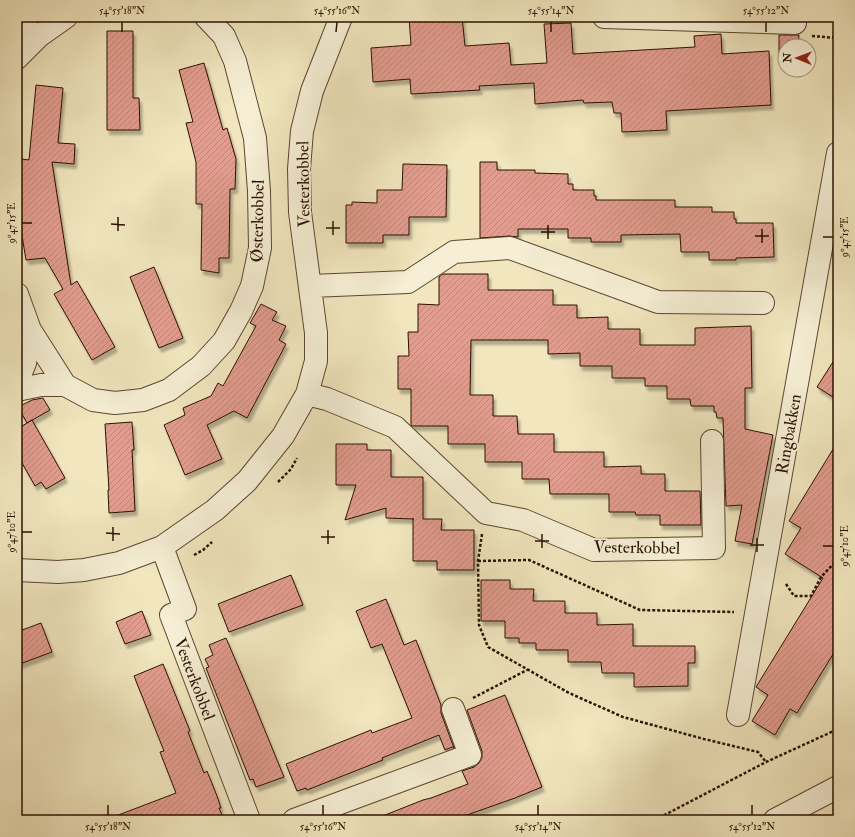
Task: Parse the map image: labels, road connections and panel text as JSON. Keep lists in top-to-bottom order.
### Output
{
  "streets": {
    "street": ["Vesterkobbel", "Østerkobbel", "Ringbakken"]
  },
  "north": "left",
  "coordinates": [
    "54°55'18\"N",
    "54°55'16\"N",
    "54°55'14\"N",
    "54°55'12\"N",
    "9°47'15\"E",
    "9°47'10\"E"
  ]
}
